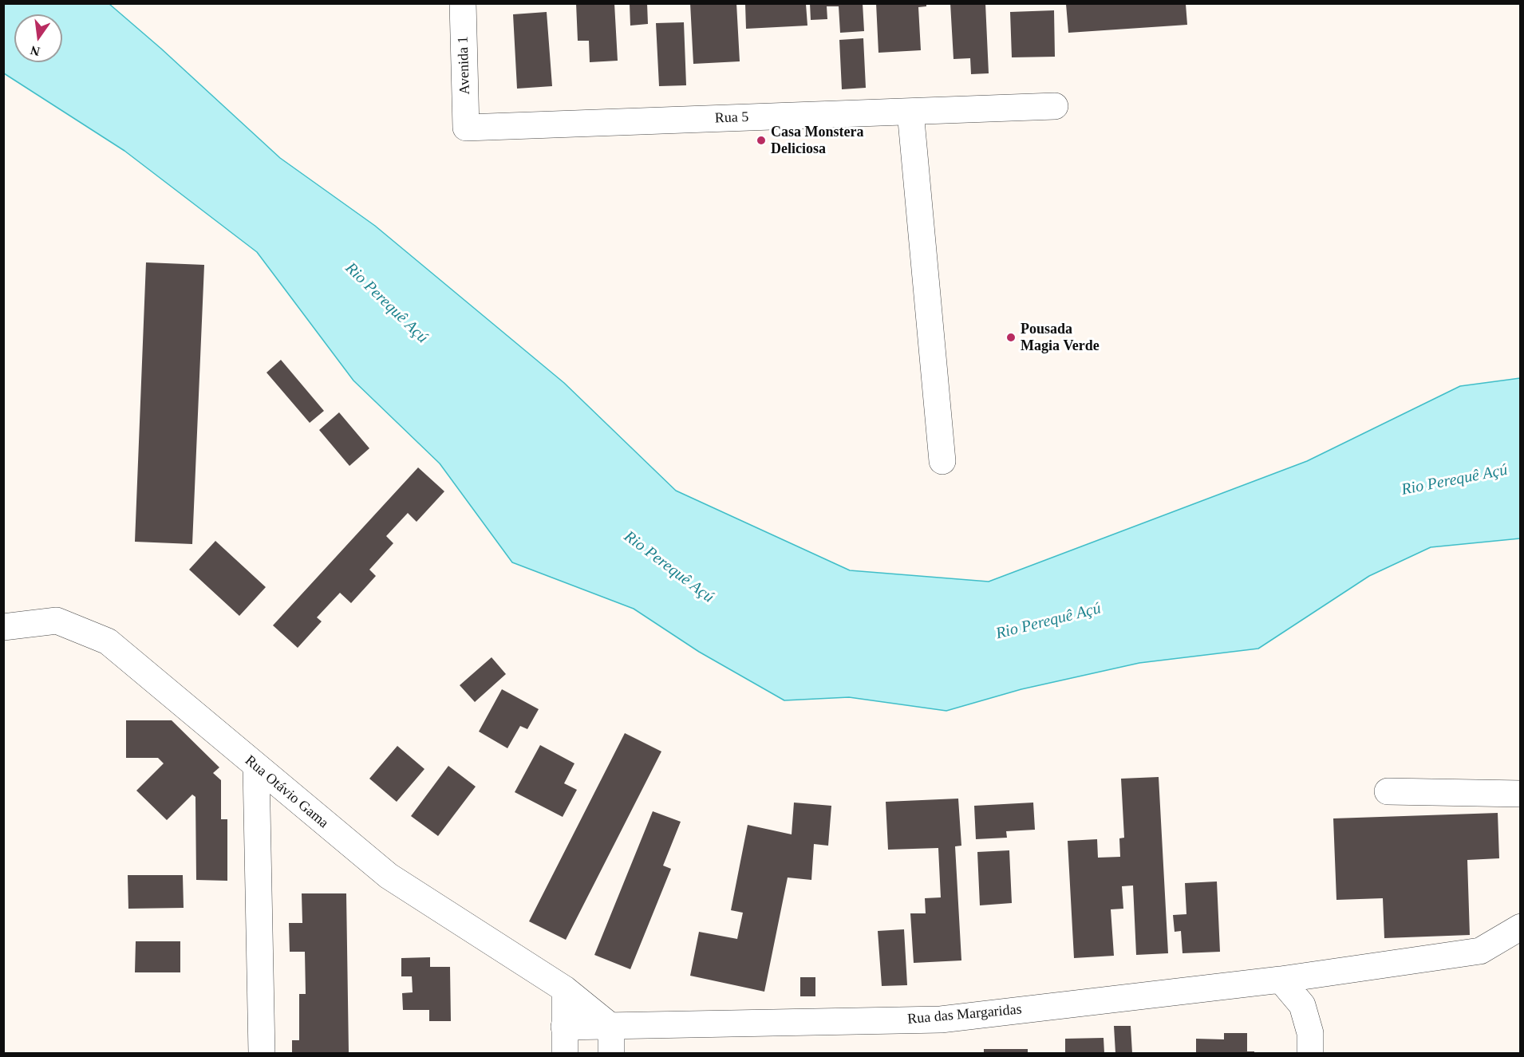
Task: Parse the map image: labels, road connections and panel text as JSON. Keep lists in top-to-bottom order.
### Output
{
  "streets": {
    "street": [
      "Avenida 1",
      "Rua 5",
      "Rua Otávio Gama",
      "Rua das Margaridas"
    ]
  },
  "crossings": [
    ["Avenida 1", "Rua 5"],
    ["Rua Otávio Gama", "Rua das Margaridas"]
  ],
  "water": ["Rio Perequê Açú"],
  "places": ["Casa Monstera Deliciosa", "Pousada Magia Verde"],
  "north": "bottom"
}
